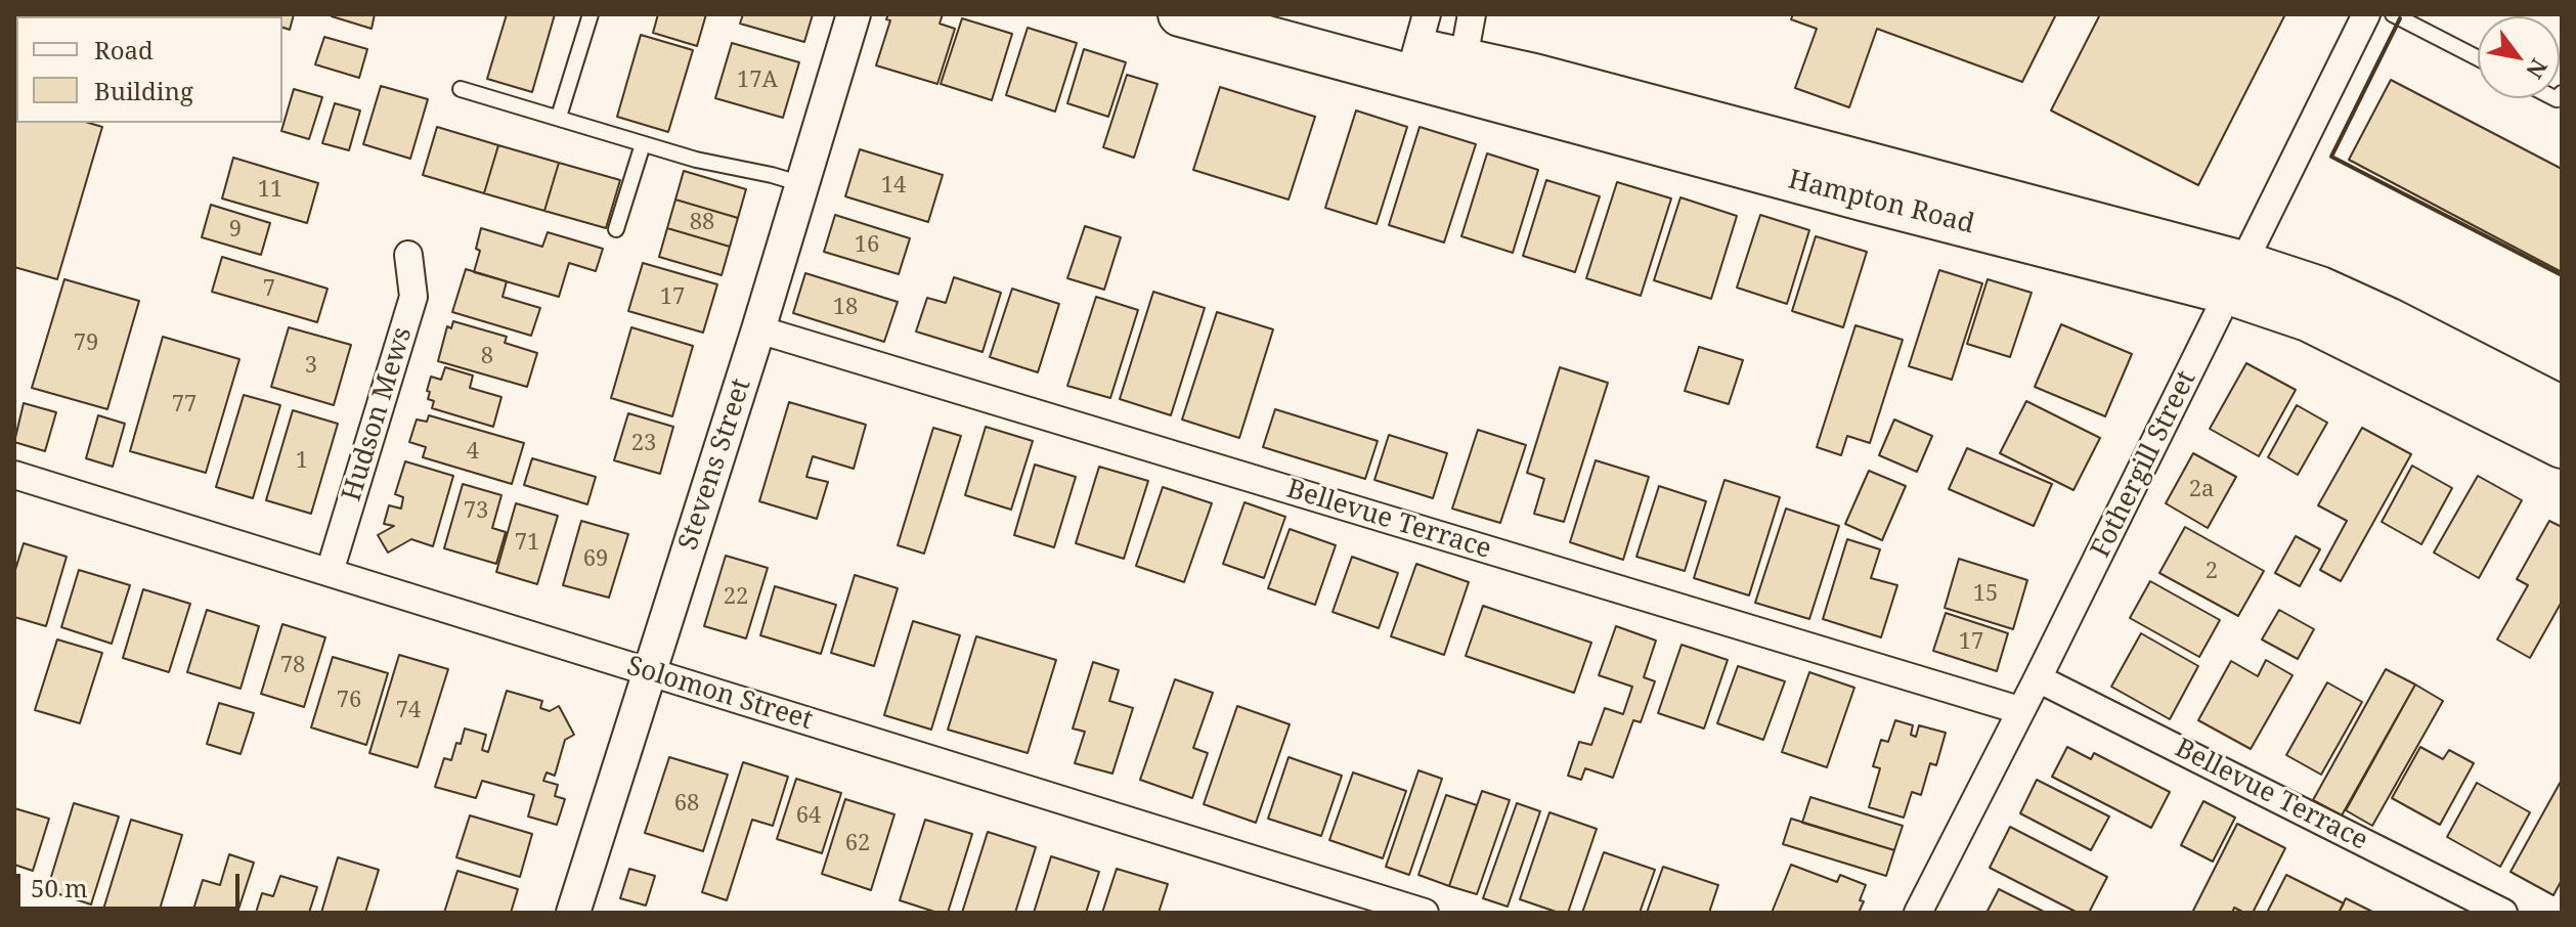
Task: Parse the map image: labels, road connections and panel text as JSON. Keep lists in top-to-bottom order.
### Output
{
  "streets": {
    "main road": ["Hampton Road"],
    "street": [
      "Hudson Mews",
      "Stevens Street",
      "Fothergill Street",
      "Bellevue Terrace",
      "Solomon Street"
    ]
  },
  "crossings": [
    ["Hampton Road", "Fothergill Street"],
    ["Hudson Mews", "Solomon Street"],
    ["Stevens Street", "Bellevue Terrace"],
    ["Stevens Street", "Solomon Street"],
    ["Fothergill Street", "Bellevue Terrace"]
  ],
  "house_numbers": [
    "17A",
    "14",
    "11",
    "88",
    "9",
    "16",
    "7",
    "17",
    "18",
    "79",
    "8",
    "3",
    "77",
    "23",
    "4",
    "1",
    "2a",
    "73",
    "71",
    "69",
    "2",
    "15",
    "22",
    "17",
    "78",
    "76",
    "74",
    "68",
    "64",
    "62"
  ],
  "legend": ["Road", "Building"],
  "scale_bar": "50 m",
  "north": "bottom right"
}
